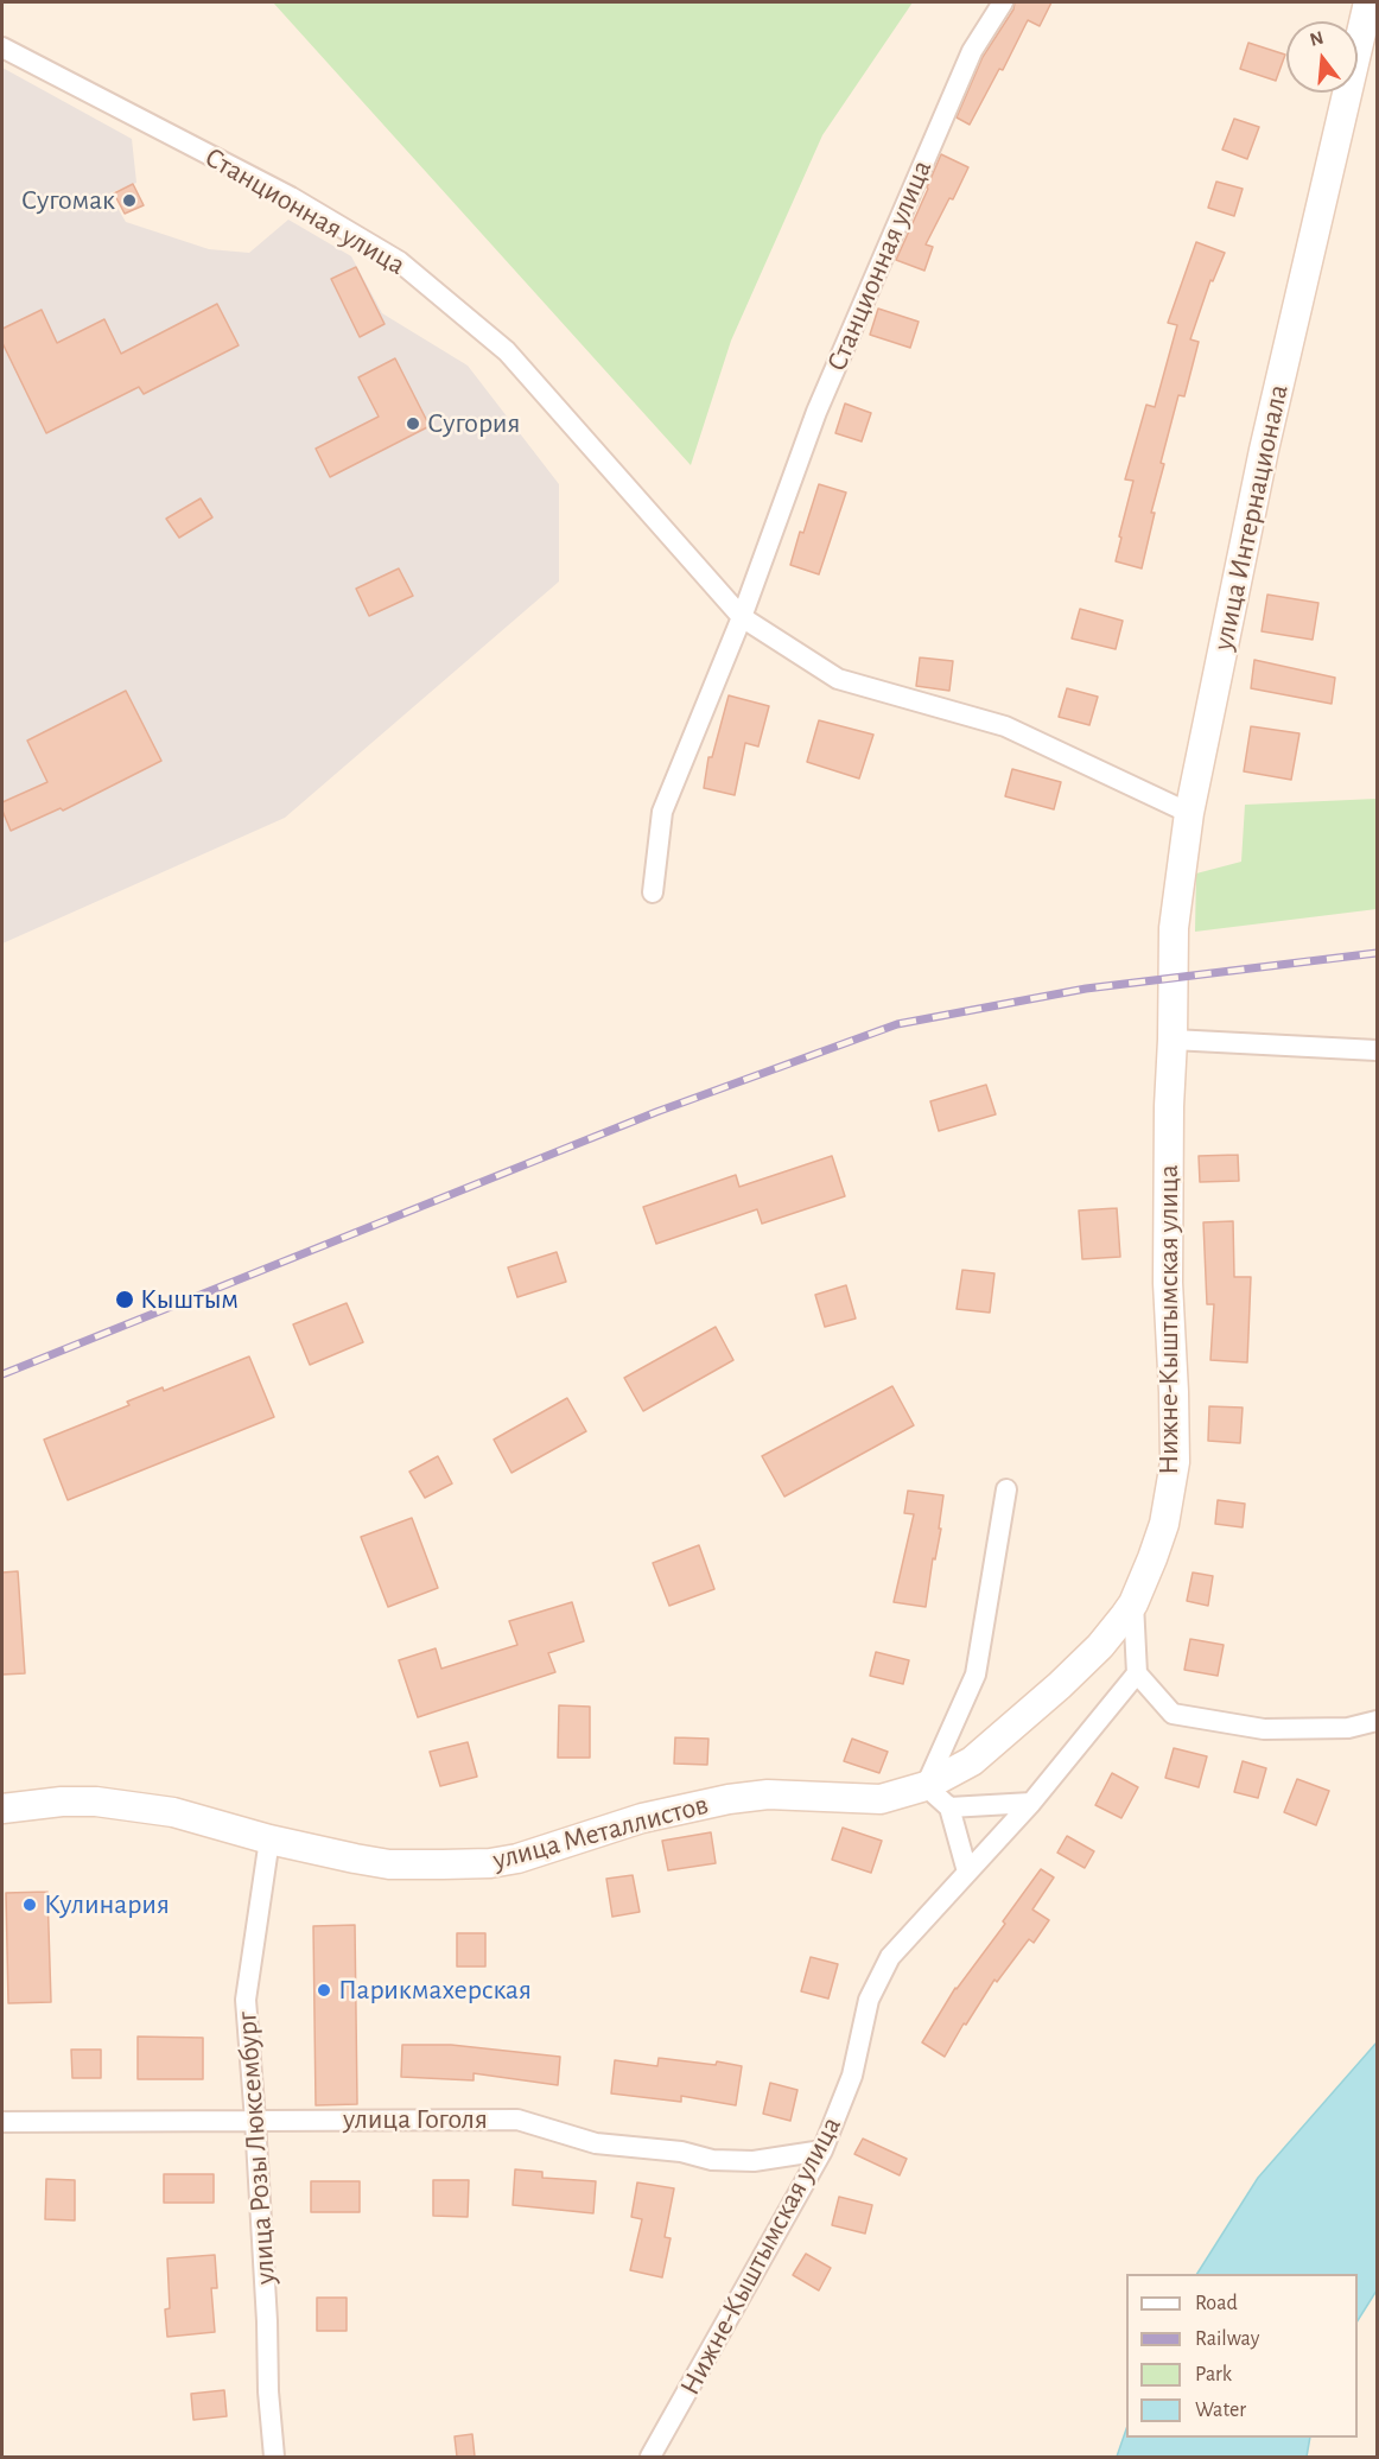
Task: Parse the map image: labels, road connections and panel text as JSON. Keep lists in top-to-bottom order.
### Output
{
  "streets": {
    "main road": ["улица Интернационала", "Нижне-Кыштымская улица", "улица Металлистов"],
    "street": ["Станционная улица", "улица Гоголя", "улица Розы Люксембург"]
  },
  "crossings": [
    ["Станционная улица", "улица Интернационала"],
    ["улица Интернационала", "Нижне-Кыштымская улица"],
    ["Нижне-Кыштымская улица", "улица Металлистов"],
    ["Нижне-Кыштымская улица", "улица Гоголя"],
    ["улица Металлистов", "улица Розы Люксембург"],
    ["улица Гоголя", "улица Розы Люксембург"]
  ],
  "places": [
    "Сугомак",
    "Сугория",
    "Кыштым",
    "Кулинария",
    "Парикмахерская"
  ],
  "legend": [
    "Road",
    "Railway",
    "Park",
    "Water"
  ],
  "north": "top"
}
